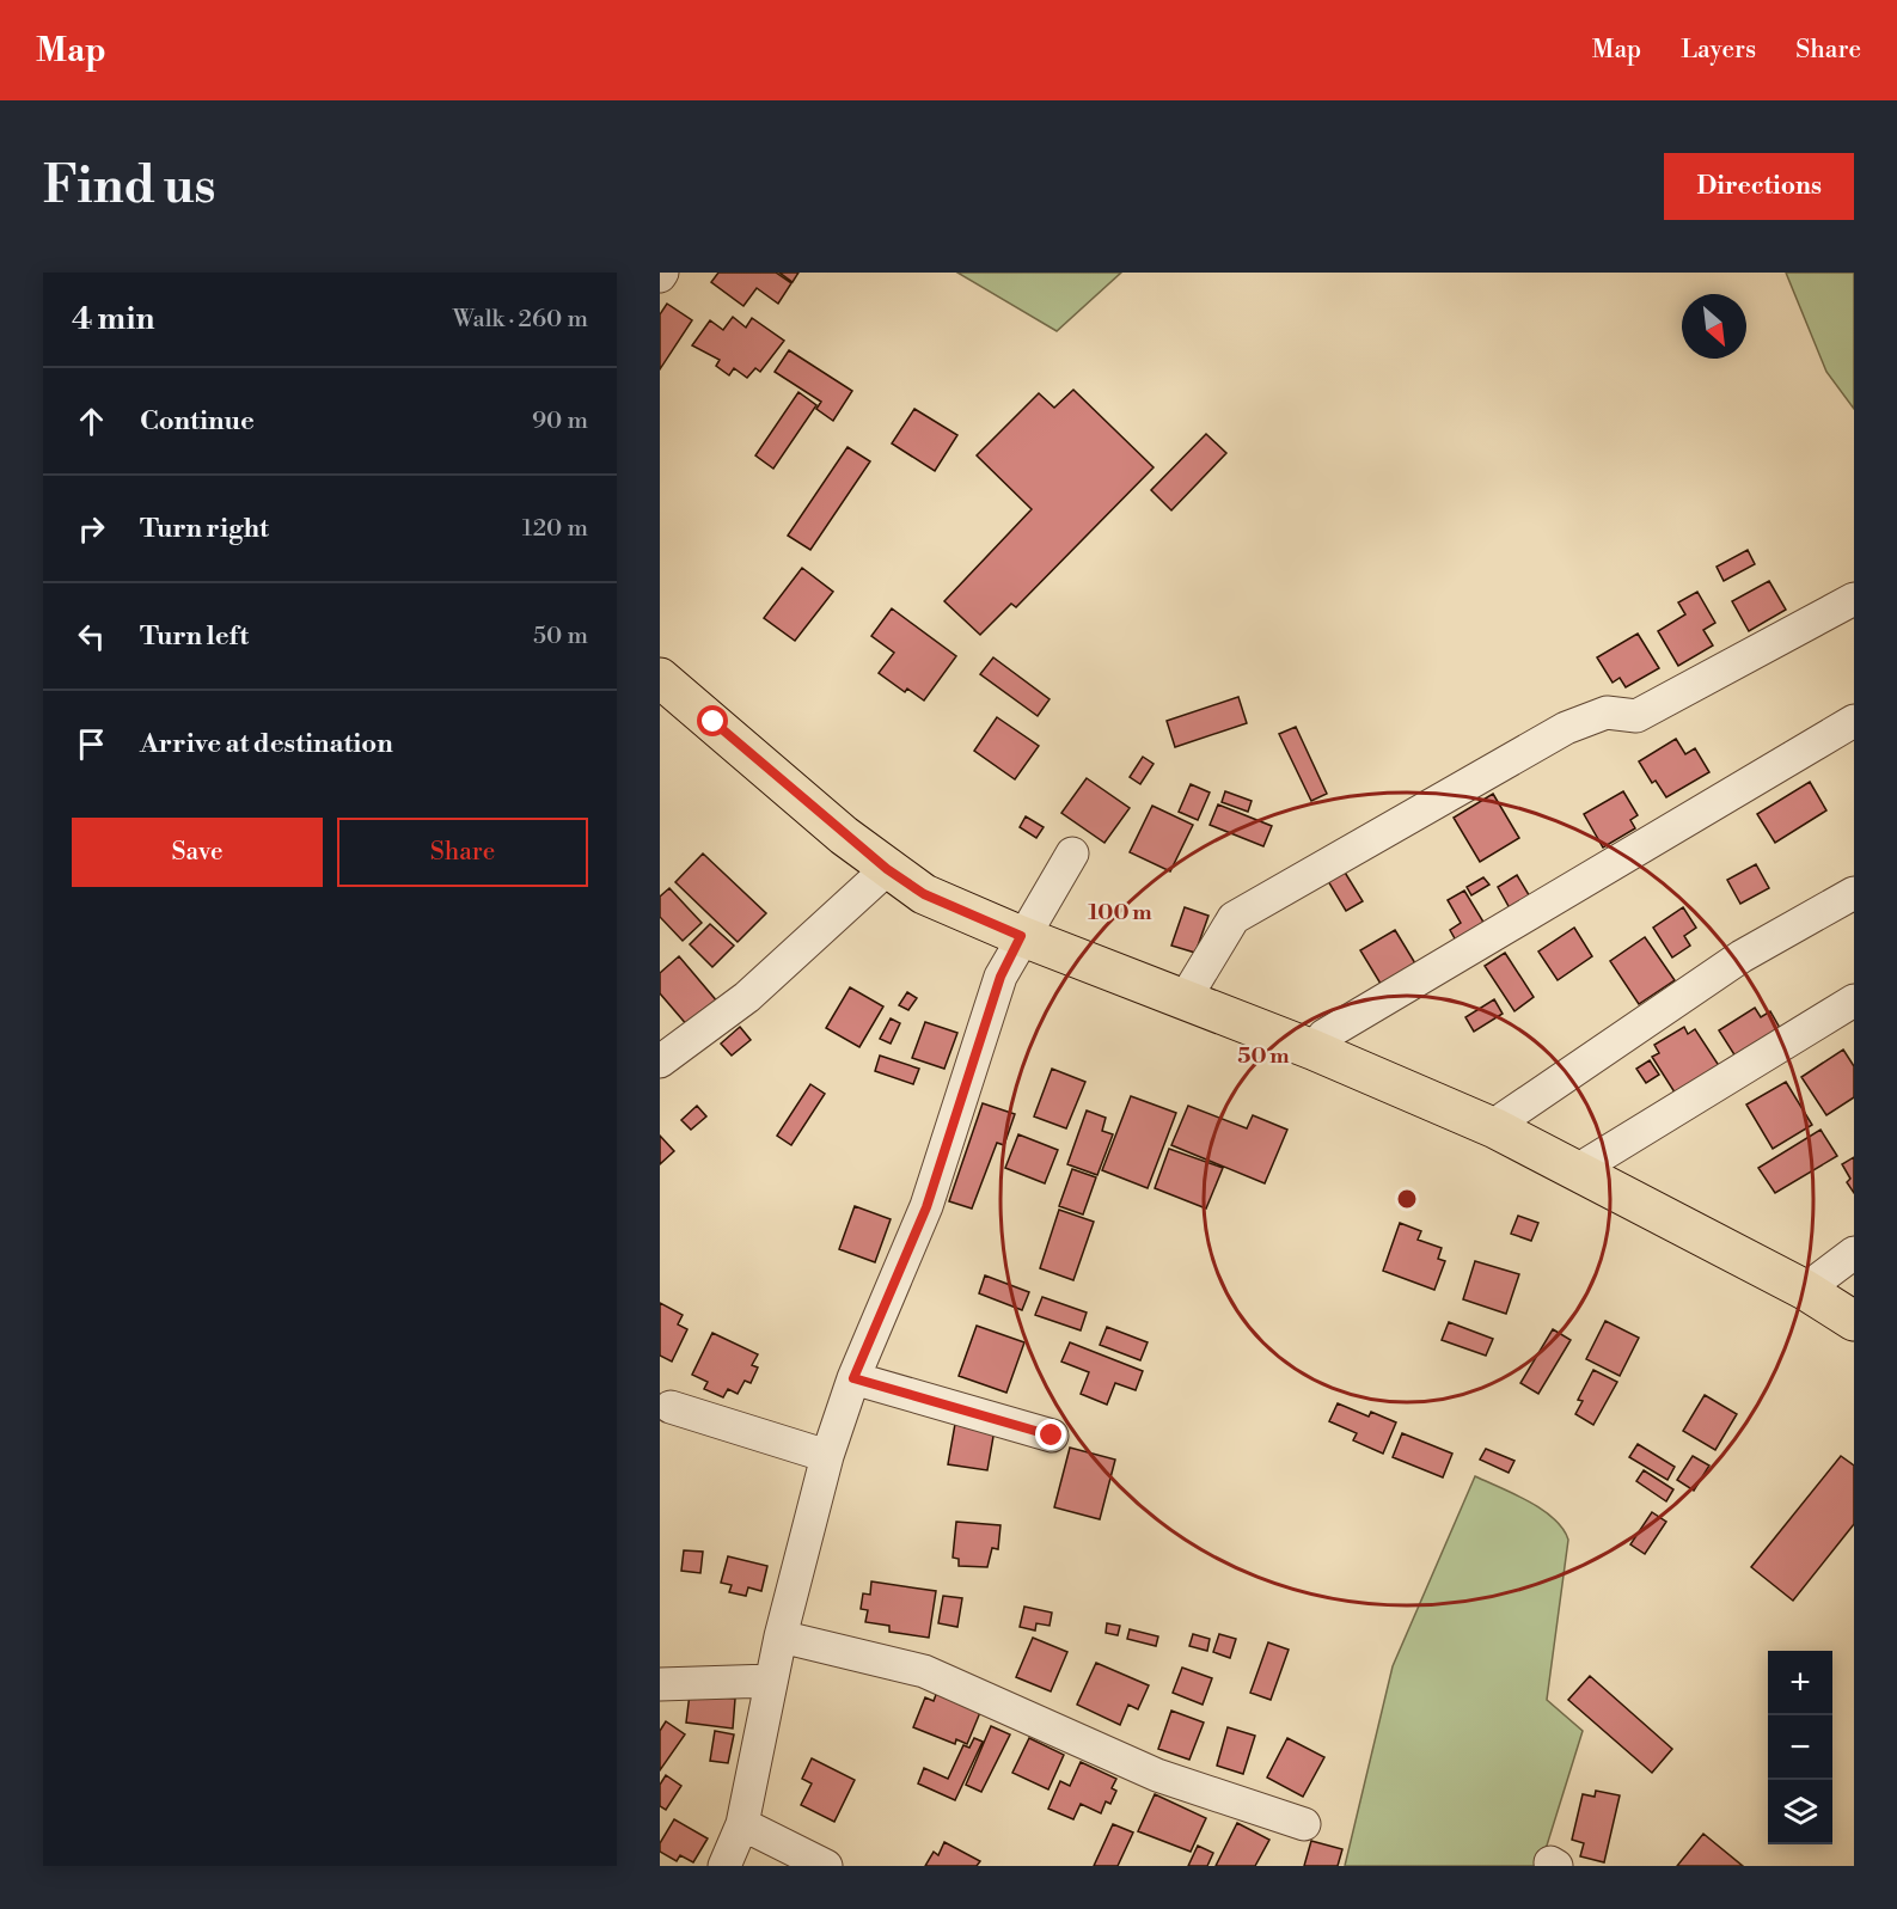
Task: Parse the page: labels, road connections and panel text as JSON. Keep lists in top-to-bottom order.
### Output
{
  "north": "bottom right",
  "page": {
    "header": "Map",
    "nav": ["Map", "Layers", "Share"],
    "buttons": [
      "Directions",
      ["Save", "Share"]
    ],
    "title": "Find us",
    "heading": ["4 min", "Walk · 260 m"],
    "list": [
      ["Continue", "90 m"],
      ["Turn right", "120 m"],
      ["Turn left", "50 m"],
      "Arrive at destination"
    ],
    "map_buttons": ["+", "−"]
  },
  "rings": ["100 m", "50 m"]
}
